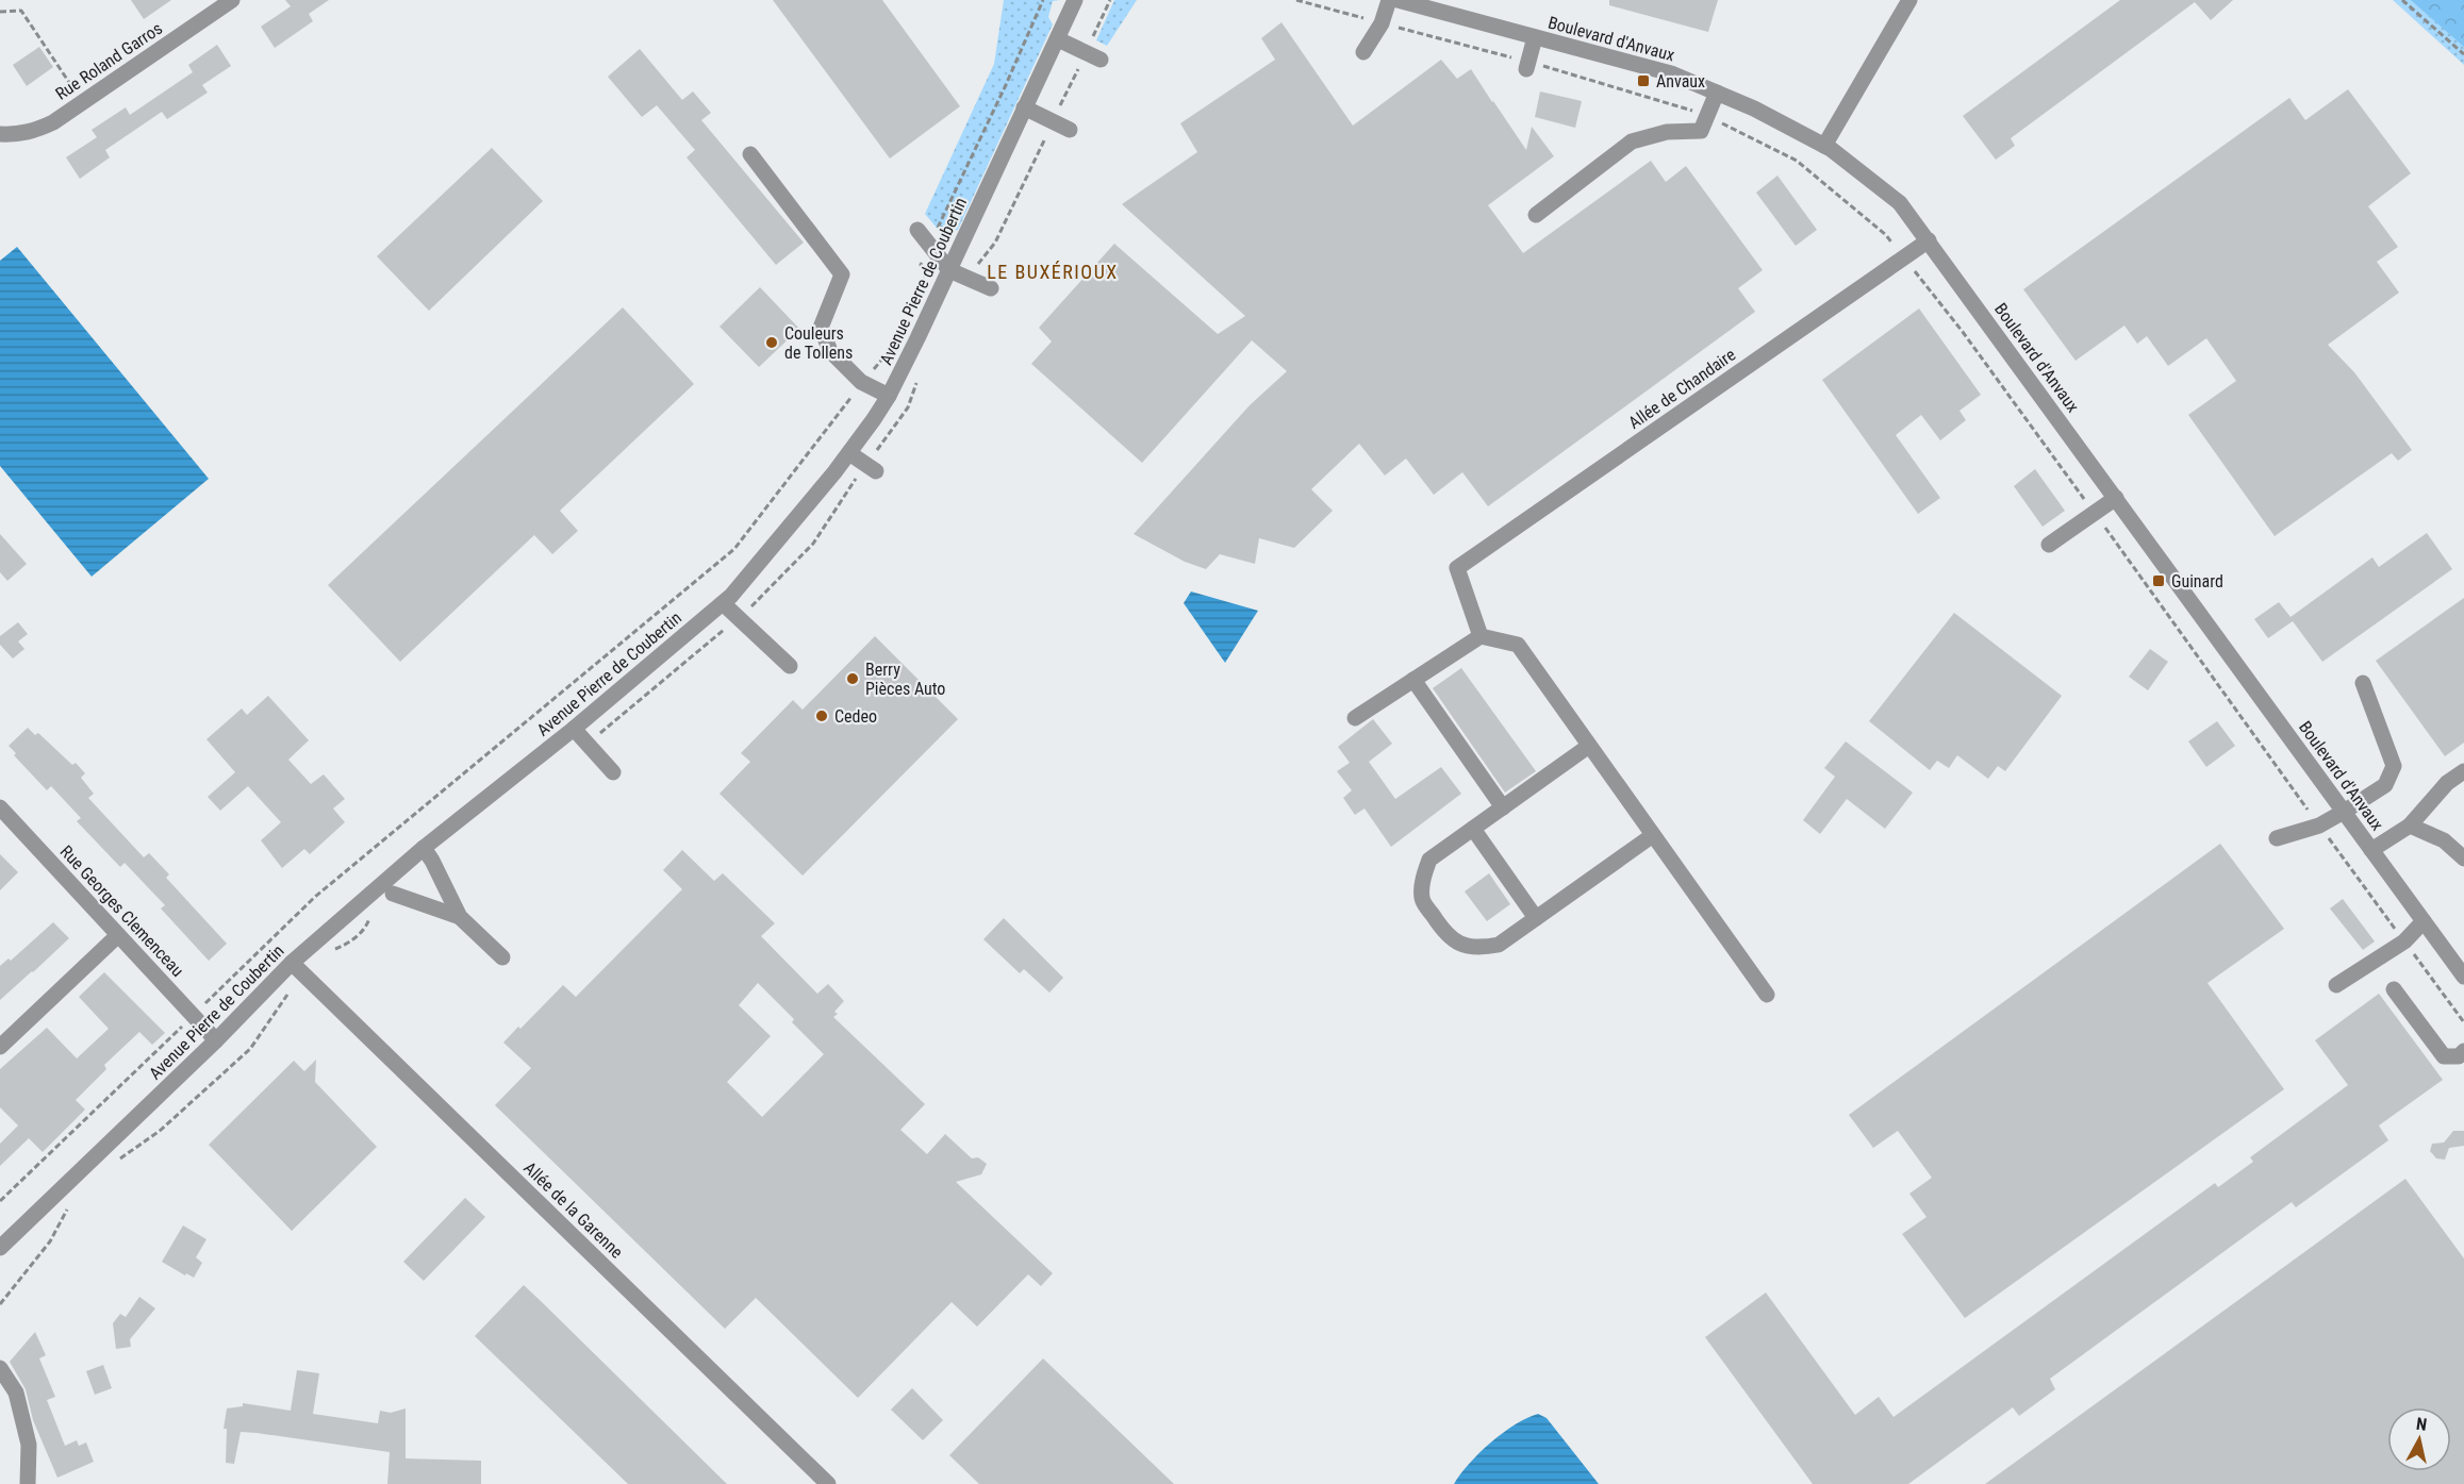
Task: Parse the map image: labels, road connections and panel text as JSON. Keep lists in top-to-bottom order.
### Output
{
  "streets": {
    "street": [
      "Boulevard d'Anvaux",
      "Rue Roland Garros",
      "Avenue Pierre de Coubertin",
      "Allée de Chandaire",
      "Rue Georges Clemenceau",
      "Allée de la Garenne"
    ]
  },
  "crossings": [
    ["Boulevard d'Anvaux", "Allée de Chandaire"],
    ["Avenue Pierre de Coubertin", "Rue Georges Clemenceau"],
    ["Avenue Pierre de Coubertin", "Allée de la Garenne"]
  ],
  "districts": ["LE BUXÉRIOUX"],
  "places": {
    "transit": ["Anvaux", "Guinard"],
    "other": ["Couleurs de Tollens", "Berry Pièces Auto", "Cedeo"]
  },
  "north": "top"
}
